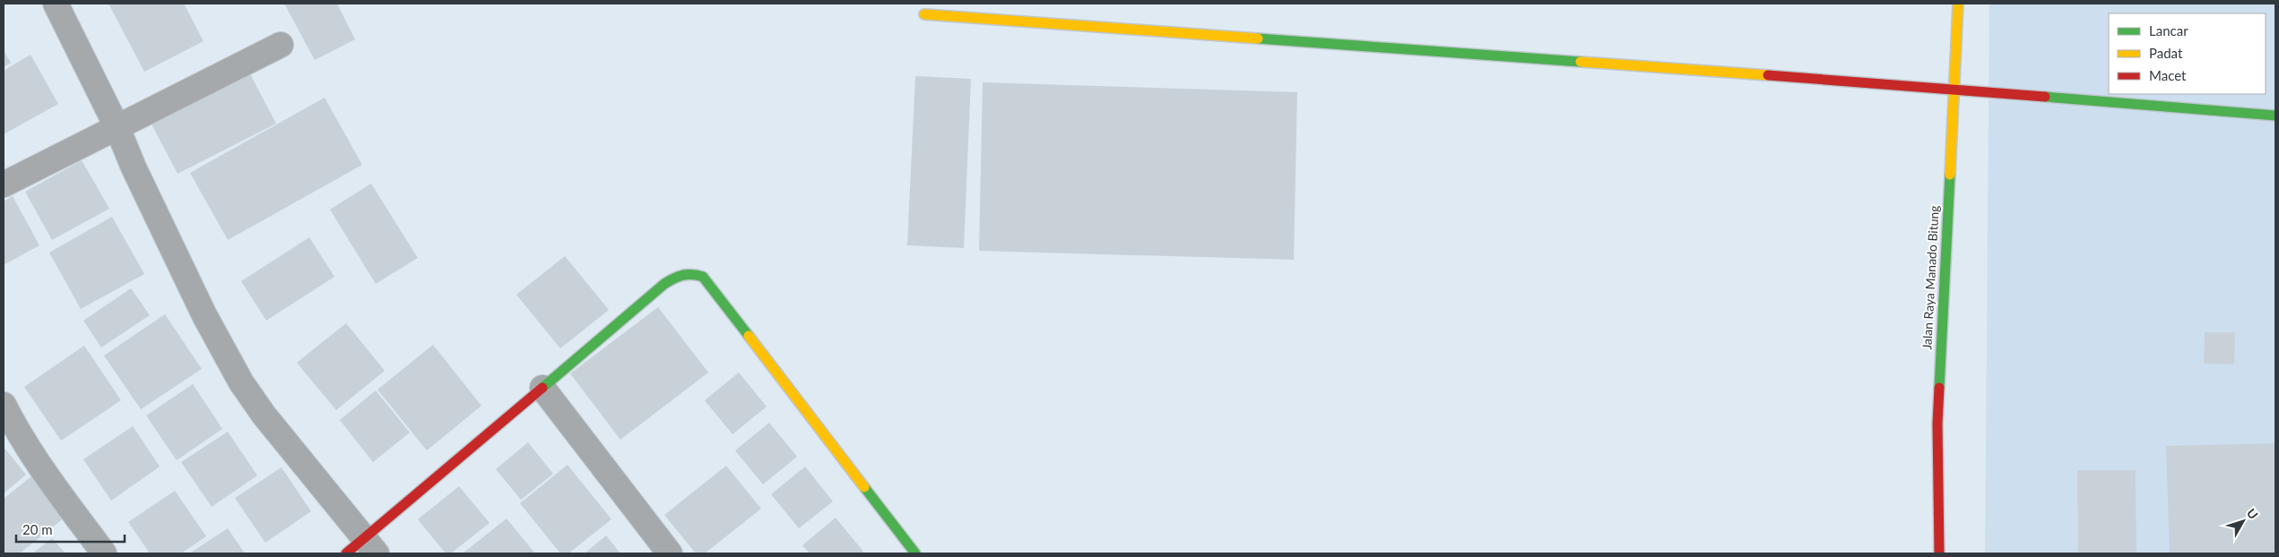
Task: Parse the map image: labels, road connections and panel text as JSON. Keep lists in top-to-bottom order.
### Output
{
  "streets": {
    "main road": ["Jalan Raya Manado Bitung"]
  },
  "legend": ["Lancar", "Padat", "Macet"],
  "scale_bar": "20 m",
  "north": "top right"
}
